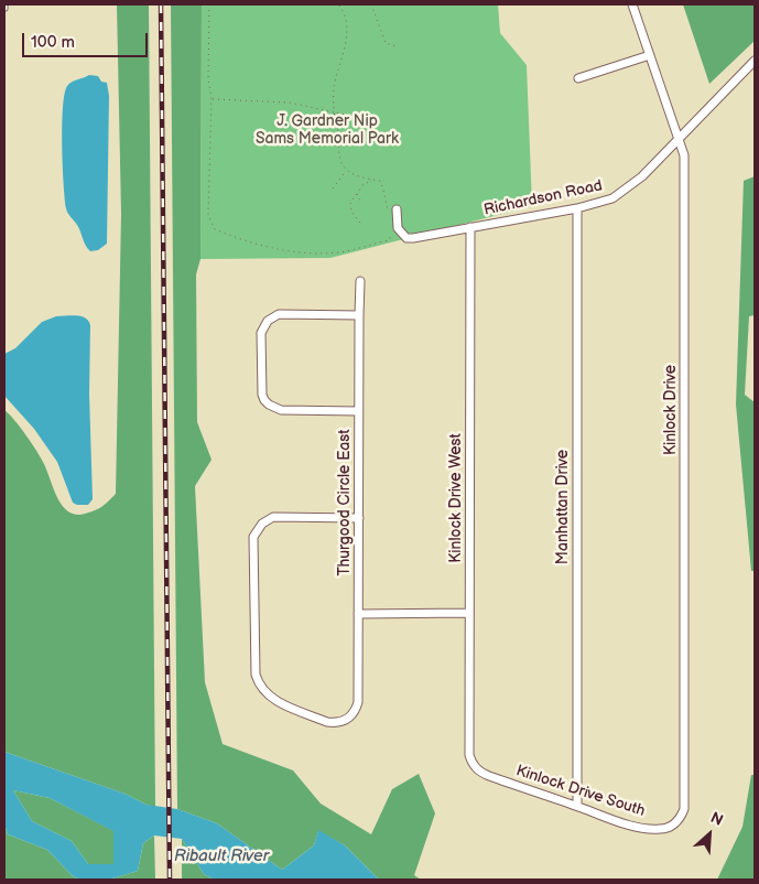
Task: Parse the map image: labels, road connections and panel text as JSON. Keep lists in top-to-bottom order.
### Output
{
  "streets": {
    "street": [
      "Richardson Road",
      "Kinlock Drive",
      "Kinlock Drive West",
      "Thurgood Circle East",
      "Manhattan Drive",
      "Kinlock Drive South"
    ]
  },
  "crossings": [
    ["Richardson Road", "Kinlock Drive"],
    ["Richardson Road", "Kinlock Drive West"],
    ["Richardson Road", "Manhattan Drive"],
    ["Kinlock Drive", "Kinlock Drive South"],
    ["Kinlock Drive West", "Kinlock Drive South"],
    ["Manhattan Drive", "Kinlock Drive South"]
  ],
  "water": ["Ribault River"],
  "parks": ["J. Gardner Nip Sams Memorial Park"],
  "scale_bar": "100 m",
  "north": "top right"
}
